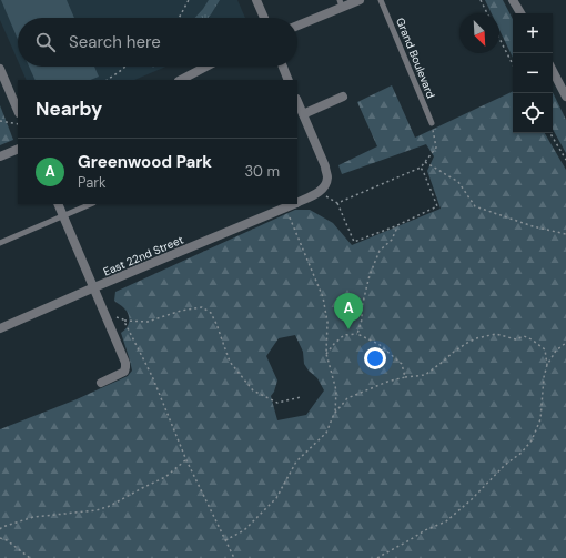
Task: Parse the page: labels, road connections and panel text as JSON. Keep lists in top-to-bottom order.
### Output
{
  "streets": {
    "street": ["East 22nd Street"],
    "lane": ["Grand Boulevard"]
  },
  "north": "bottom right",
  "page": {
    "map_buttons": ["+", "−"],
    "search": "Search here",
    "heading": "Nearby",
    "list": [
      {
        "mark": "A",
        "name": "Greenwood Park",
        "note": "Park",
        "value": "30 m"
      }
    ],
    "pins": "A"
  }
}
